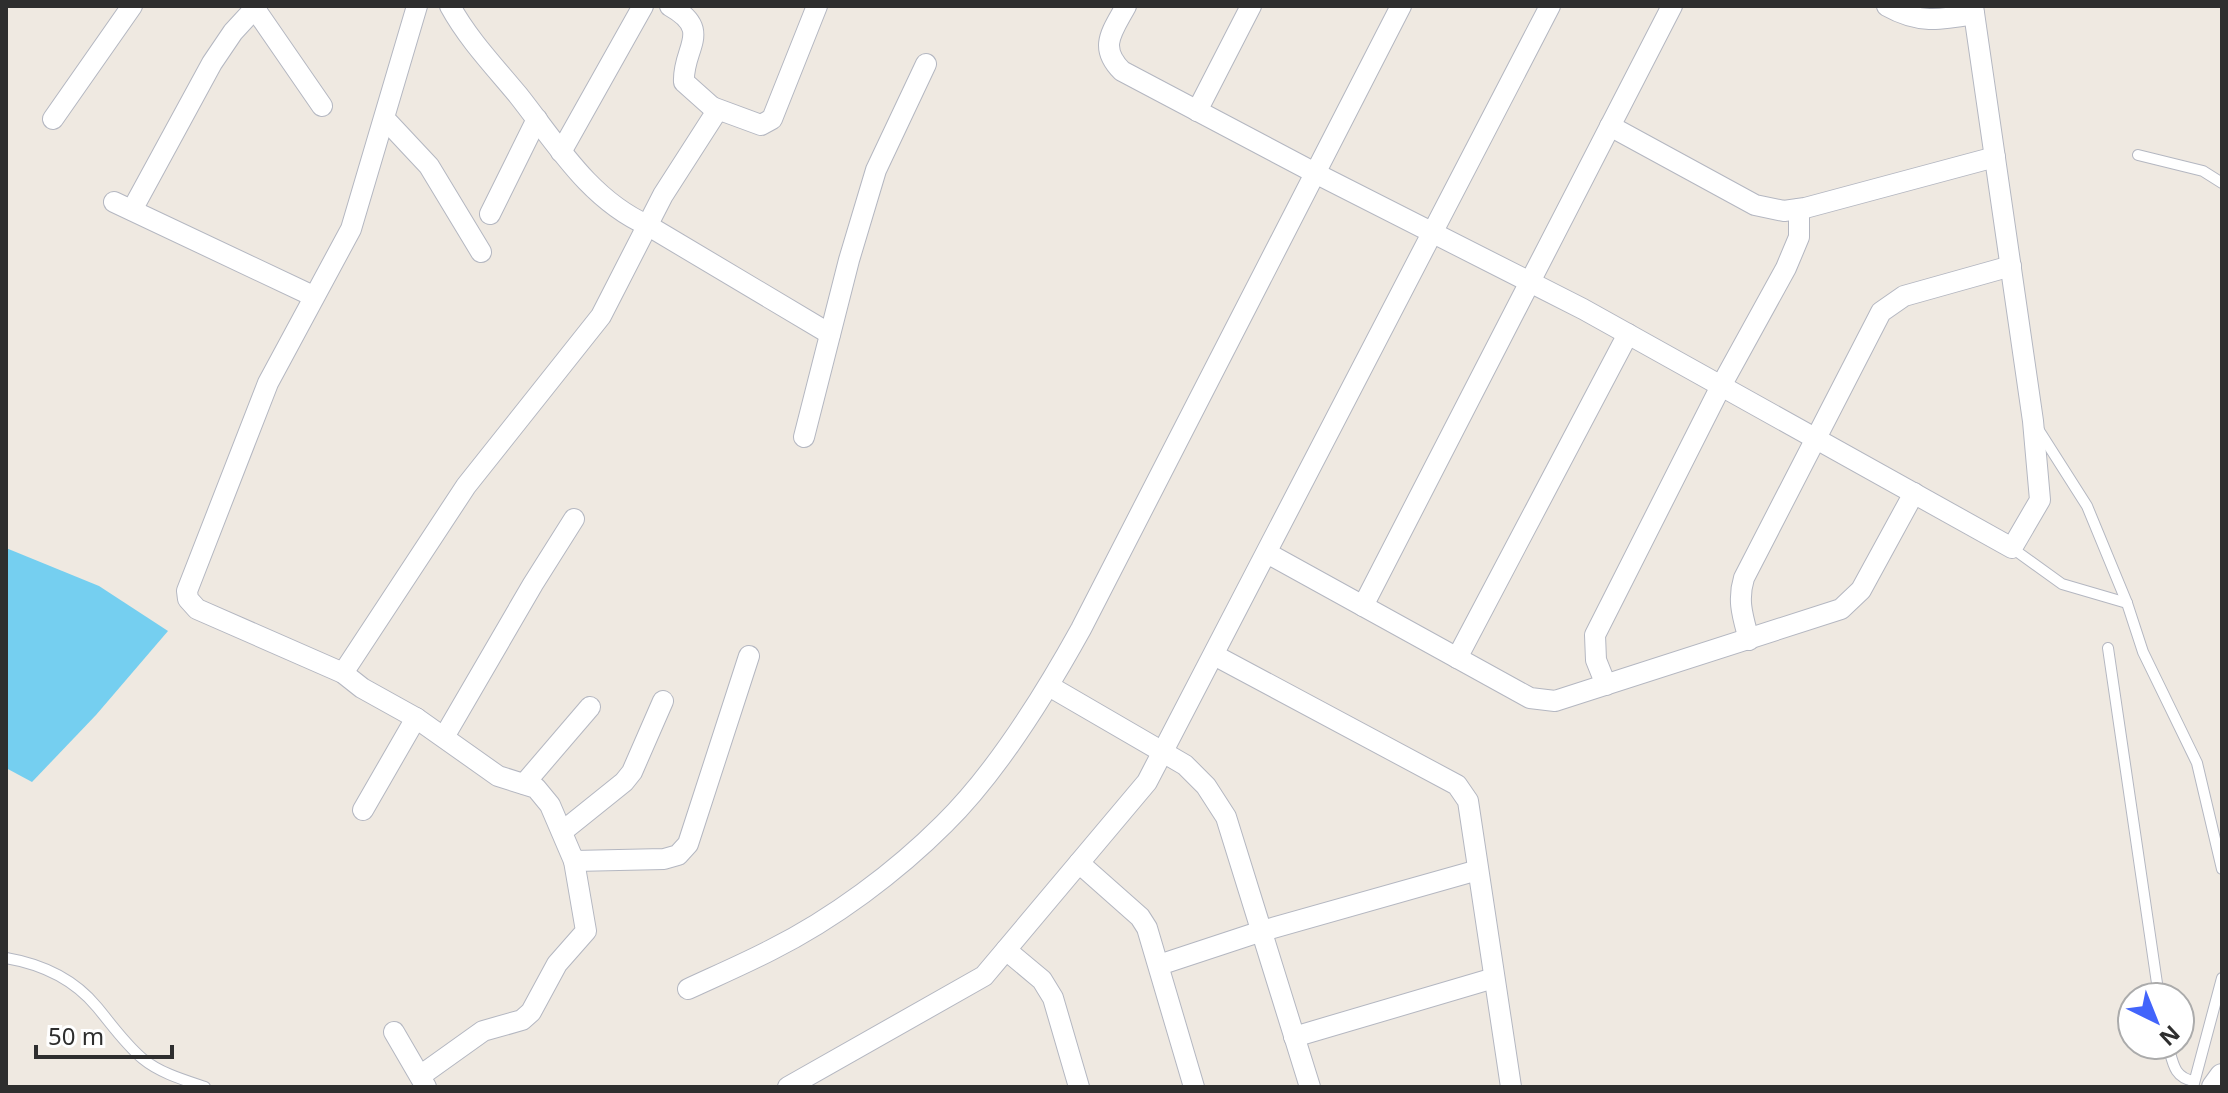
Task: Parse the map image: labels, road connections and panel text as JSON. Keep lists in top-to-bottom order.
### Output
{
  "scale_bar": "50 m",
  "north": "bottom right"
}
